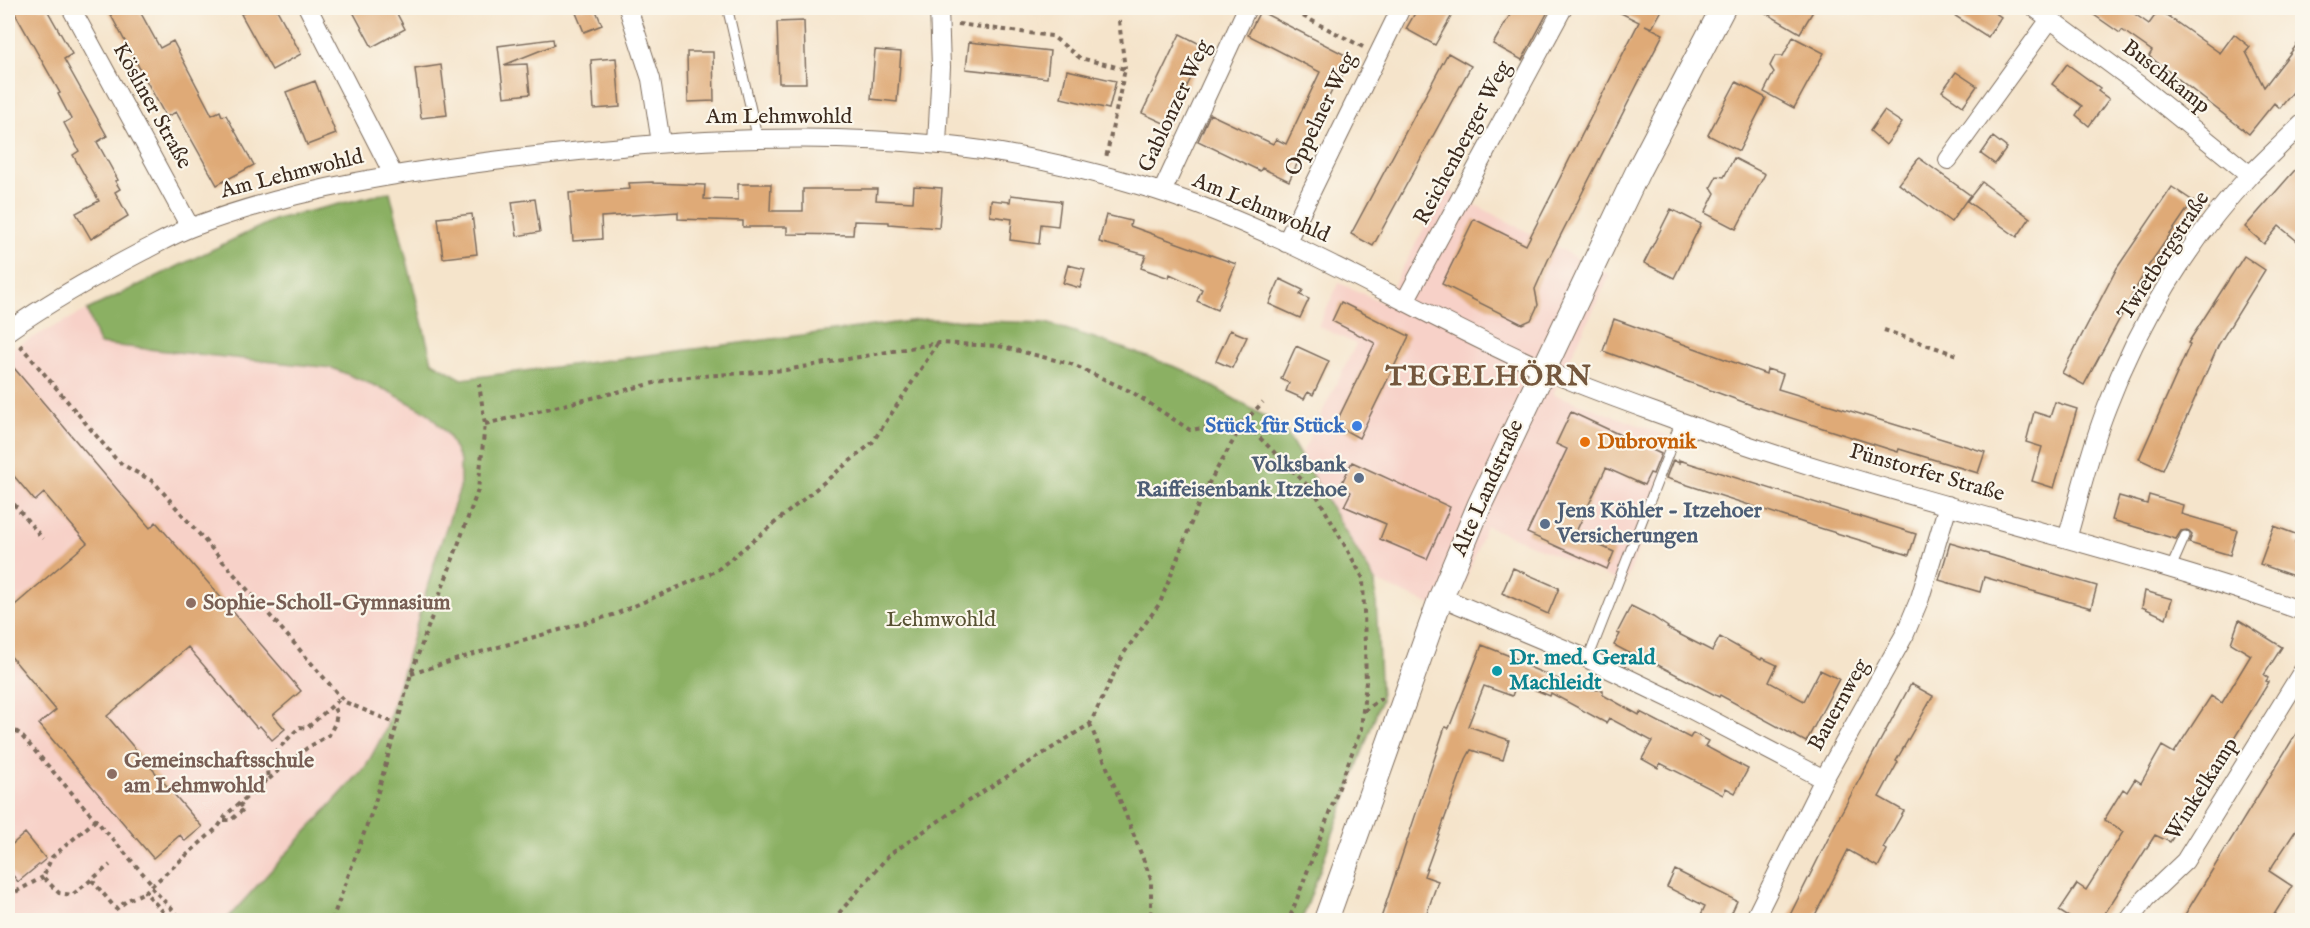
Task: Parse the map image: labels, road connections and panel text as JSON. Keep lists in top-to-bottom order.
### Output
{
  "streets": {
    "street": [
      "Buschkamp",
      "Kösliner Straße",
      "Gablonzer Weg",
      "Oppelner Weg",
      "Am Lehmwohld",
      "Reichenberger Weg",
      "Twietbergstraße",
      "Pünstorfer Straße",
      "Alte Landstraße",
      "Bauernweg",
      "Winkelkamp"
    ]
  },
  "crossings": [
    ["Buschkamp", "Twietbergstraße"],
    ["Kösliner Straße", "Am Lehmwohld"],
    ["Gablonzer Weg", "Am Lehmwohld"],
    ["Oppelner Weg", "Am Lehmwohld"],
    ["Am Lehmwohld", "Reichenberger Weg"],
    ["Am Lehmwohld", "Pünstorfer Straße"],
    ["Am Lehmwohld", "Alte Landstraße"],
    ["Twietbergstraße", "Pünstorfer Straße"],
    ["Pünstorfer Straße", "Alte Landstraße"],
    ["Pünstorfer Straße", "Bauernweg"]
  ],
  "districts": ["TEGELHÖRN"],
  "parks": ["Lehmwohld"],
  "places": [
    "Stück für Stück",
    "Dubrovnik",
    "Volksbank Raiffeisenbank Itzehoe",
    "Jens Köhler - Itzehoer Versicherungen",
    "Sophie-Scholl-Gymnasium",
    "Dr. med. Gerald Machleidt",
    "Gemeinschaftsschule am Lehmwohld"
  ]
}
